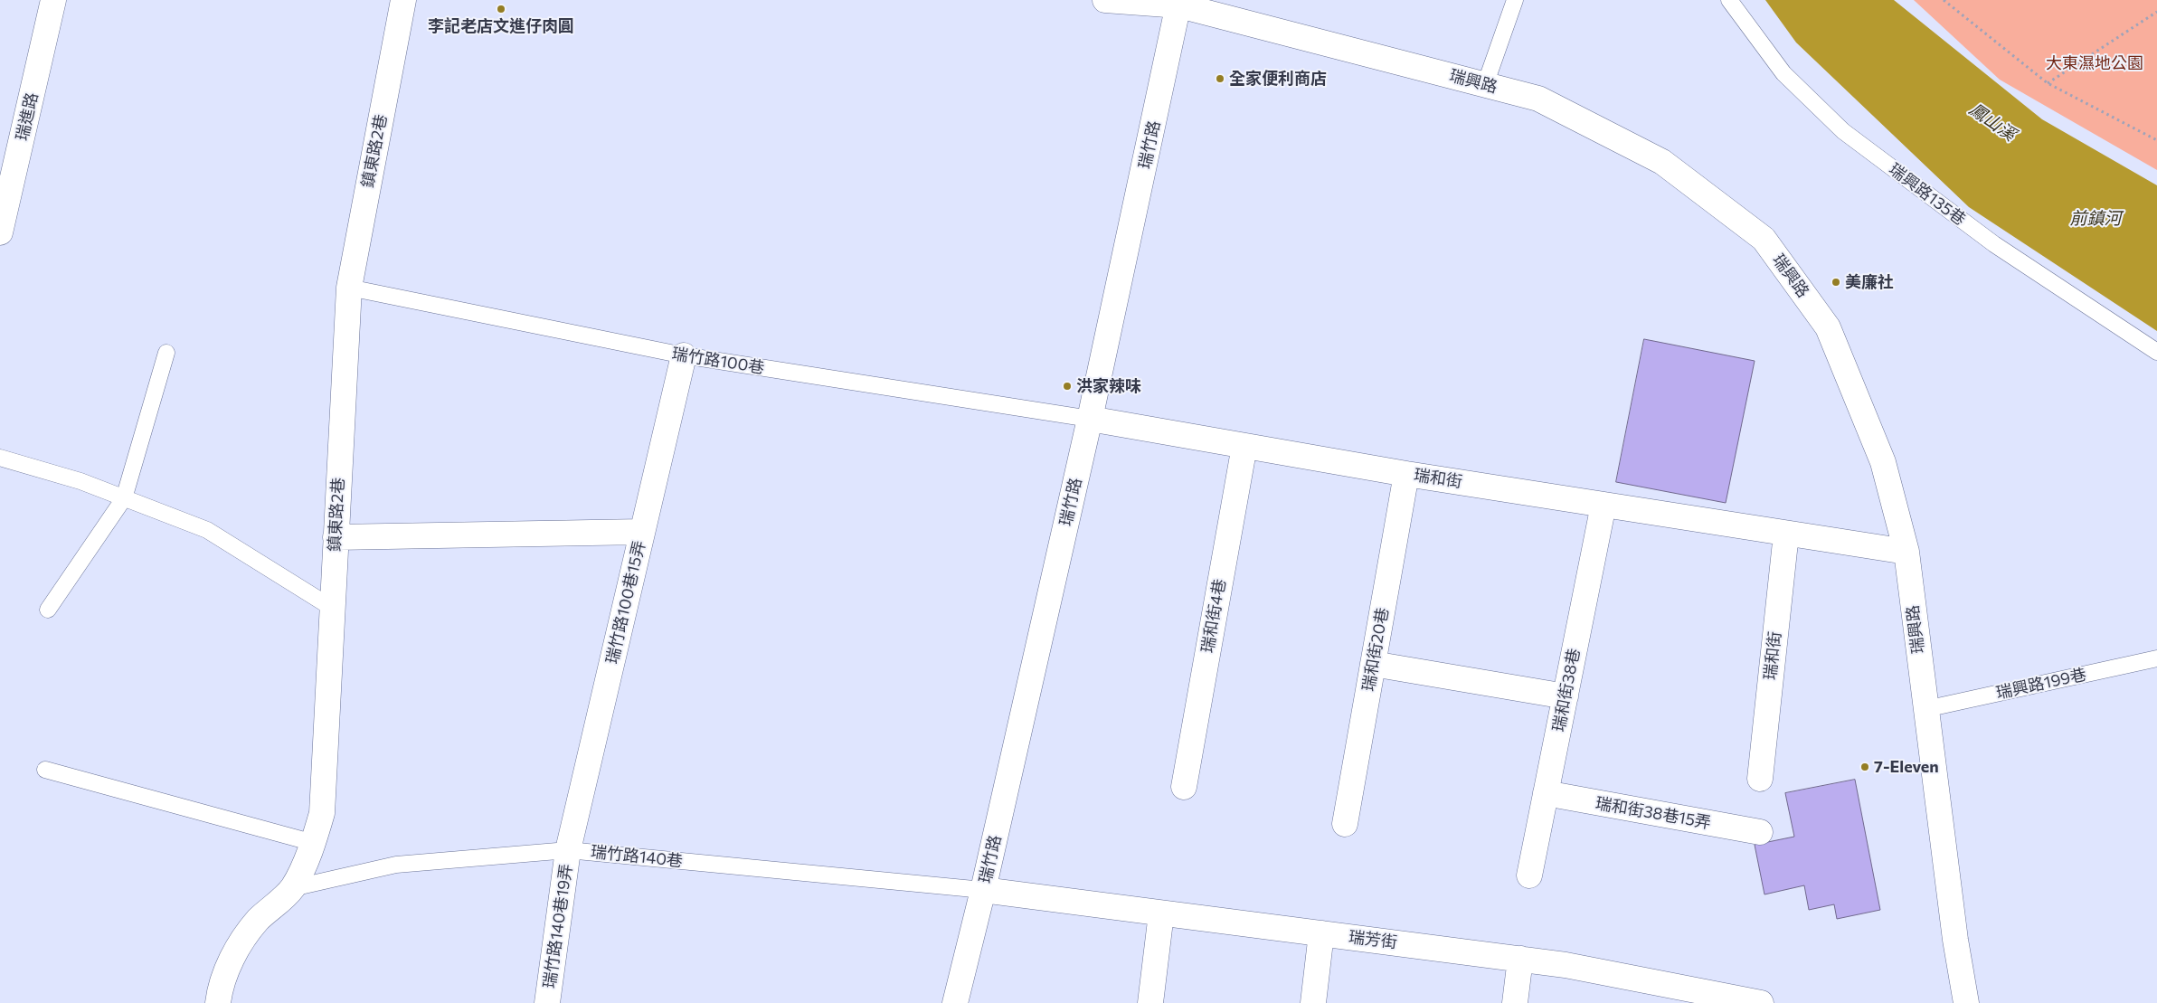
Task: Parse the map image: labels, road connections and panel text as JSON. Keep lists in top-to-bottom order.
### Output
{
  "streets": {
    "street": [
      "瑞興路",
      "瑞進路",
      "瑞竹路",
      "鎮東路2巷",
      "瑞和街",
      "瑞竹路100巷15弄",
      "瑞和街4巷",
      "瑞和街20巷",
      "瑞和街38巷",
      "瑞和街38巷15弄",
      "瑞竹路140巷19弄",
      "瑞芳街"
    ],
    "lane": [
      "瑞興路135巷",
      "瑞竹路100巷",
      "瑞興路199巷",
      "瑞竹路140巷"
    ]
  },
  "crossings": [
    ["瑞興路", "瑞竹路"],
    ["瑞興路", "瑞和街"],
    ["瑞興路", "瑞興路199巷"],
    ["瑞竹路", "瑞竹路100巷"],
    ["瑞竹路", "瑞和街"],
    ["瑞竹路", "瑞竹路140巷"],
    ["瑞竹路", "瑞芳街"],
    ["鎮東路2巷", "瑞竹路100巷"],
    ["鎮東路2巷", "瑞竹路140巷"],
    ["瑞竹路100巷", "瑞和街"],
    ["瑞竹路100巷", "瑞竹路100巷15弄"],
    ["瑞和街", "瑞和街4巷"],
    ["瑞和街", "瑞和街20巷"],
    ["瑞和街", "瑞和街38巷"],
    ["瑞竹路100巷15弄", "瑞竹路140巷"],
    ["瑞竹路100巷15弄", "瑞竹路140巷19弄"],
    ["瑞和街38巷", "瑞和街38巷15弄"],
    ["瑞竹路140巷", "瑞竹路140巷19弄"],
    ["瑞竹路140巷", "瑞芳街"]
  ],
  "water": ["鳳山溪", "前鎮河"],
  "parks": ["大東濕地公園"],
  "places": [
    "李記老店文進仔肉圓",
    "全家便利商店",
    "美廉社",
    "洪家辣味",
    "7-Eleven"
  ]
}
